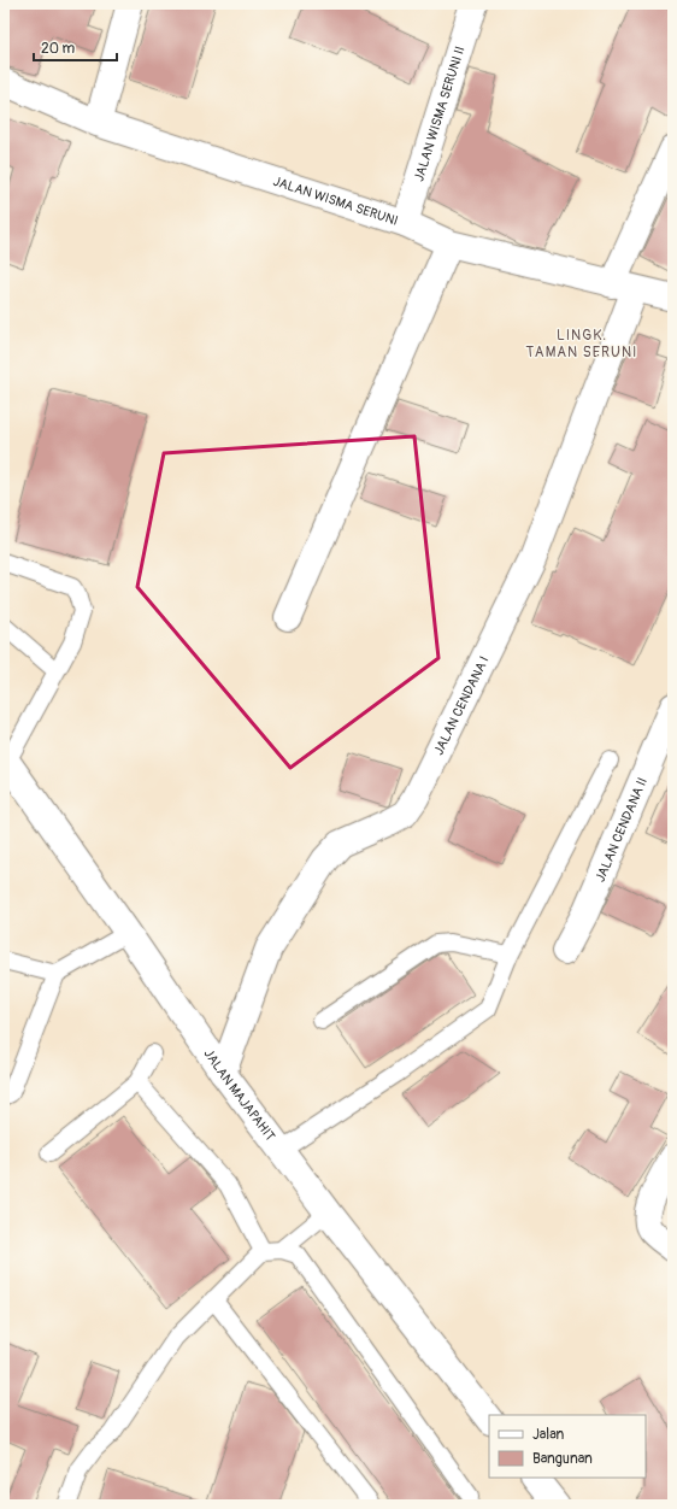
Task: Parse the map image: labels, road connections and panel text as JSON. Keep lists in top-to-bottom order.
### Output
{
  "streets": {
    "street": [
      "JALAN WISMA SERUNI II",
      "JALAN WISMA SERUNI",
      "JALAN CENDANA I",
      "JALAN CENDANA II",
      "JALAN MAJAPAHIT"
    ]
  },
  "crossings": [
    ["JALAN WISMA SERUNI II", "JALAN WISMA SERUNI"],
    ["JALAN WISMA SERUNI", "JALAN CENDANA I"],
    ["JALAN CENDANA I", "JALAN MAJAPAHIT"]
  ],
  "districts": ["LINGK. TAMAN SERUNI"],
  "legend": ["Jalan", "Bangunan"],
  "scale_bar": "20 m"
}
